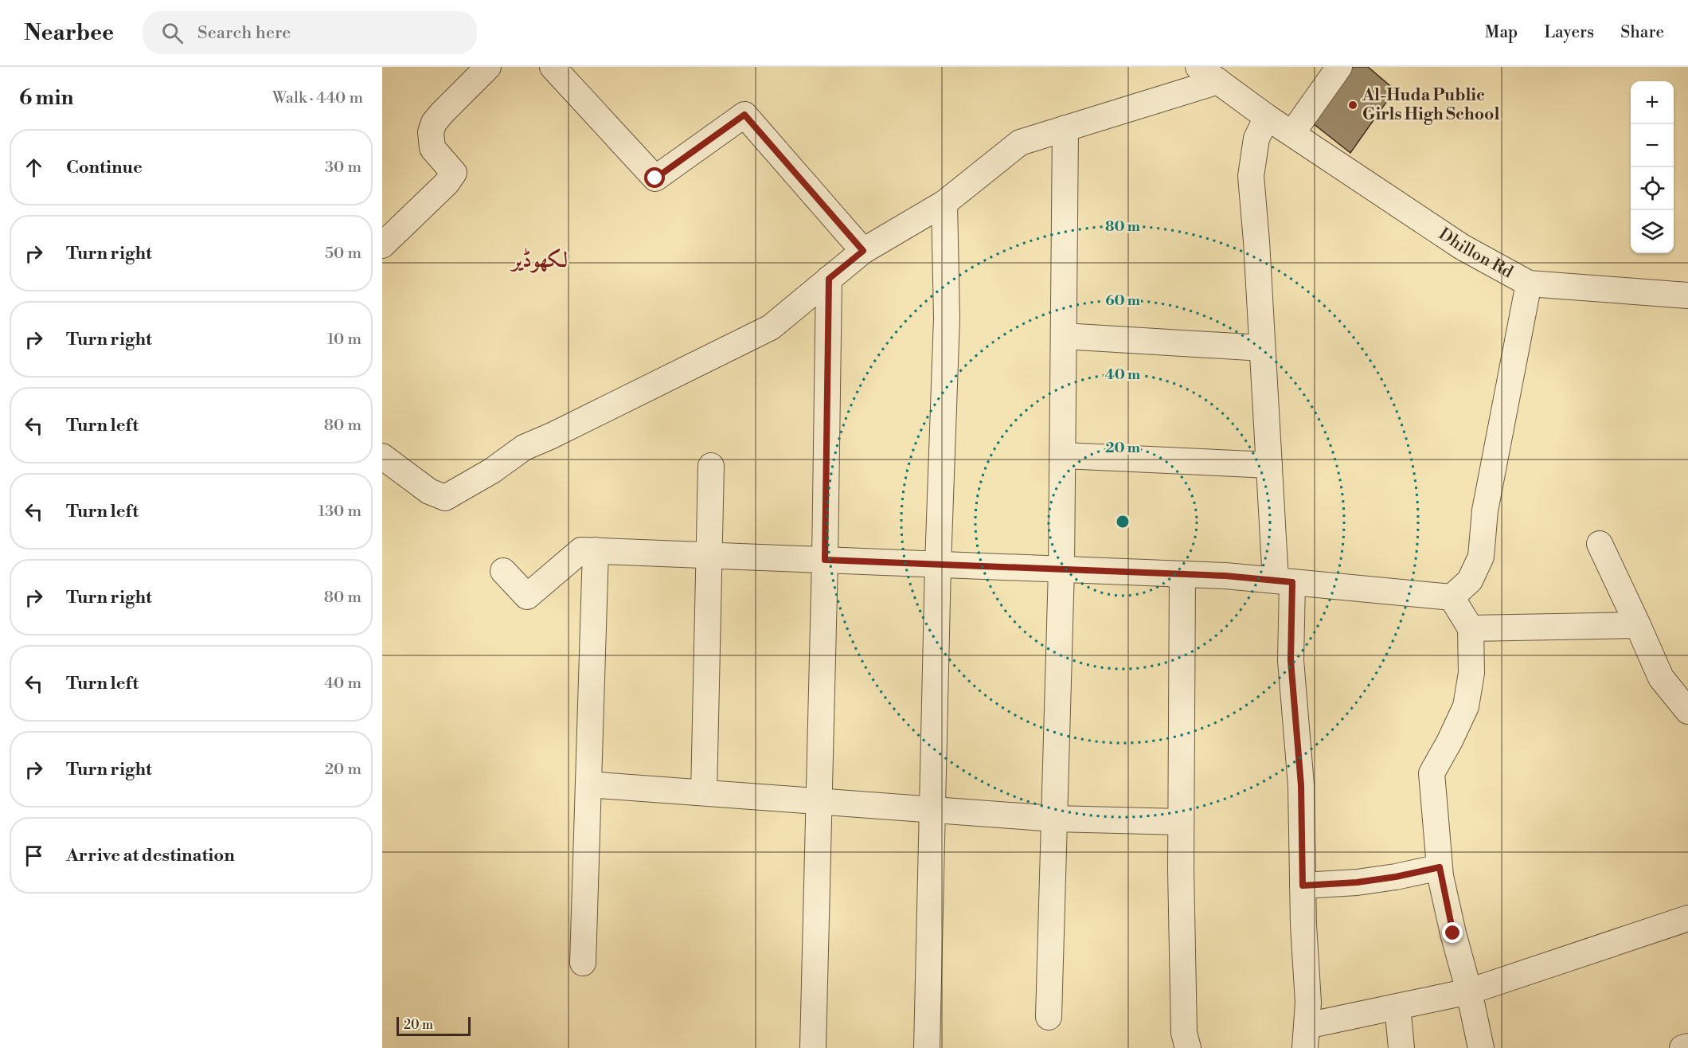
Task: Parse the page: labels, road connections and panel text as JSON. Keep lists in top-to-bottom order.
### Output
{
  "streets": {
    "street": ["Dhillon Rd"]
  },
  "districts": ["لکھوڈیر"],
  "places": ["Al-Huda Public Girls High School"],
  "scale_bar": "20 m",
  "page": {
    "header": "Nearbee",
    "search": "Search here",
    "nav": ["Map", "Layers", "Share"],
    "heading": ["6 min", "Walk · 440 m"],
    "map_buttons": ["+", "−"],
    "list": [
      ["Continue", "30 m"],
      ["Turn right", "50 m"],
      ["Turn right", "10 m"],
      ["Turn left", "80 m"],
      ["Turn left", "130 m"],
      ["Turn right", "80 m"],
      ["Turn left", "40 m"],
      ["Turn right", "20 m"],
      "Arrive at destination"
    ],
    "scale": "20 m"
  },
  "rings": [
    "80 m",
    "60 m",
    "40 m",
    "20 m"
  ]
}
